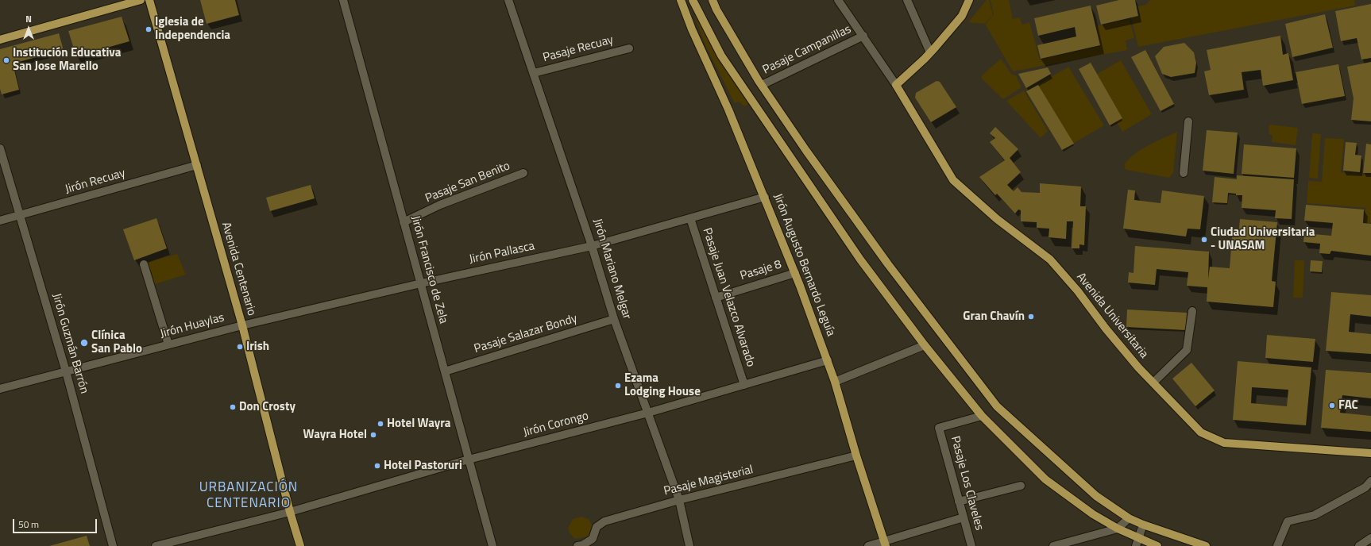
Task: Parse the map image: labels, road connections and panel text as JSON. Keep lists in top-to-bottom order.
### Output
{
  "streets": {
    "main road": ["Jirón Augusto Bernardo Leguía", "Avenida Centenario", "Avenida Universitaria"],
    "street": [
      "Pasaje Recuay",
      "Pasaje Campanillas",
      "Jirón Recuay",
      "Pasaje San Benito",
      "Jirón Pallasca",
      "Jirón Mariano Melgar",
      "Jirón Francisco de Zela",
      "Pasaje 8",
      "Pasaje Juan Velazco Alvarado",
      "Jirón Huaylas",
      "Pasaje Salazar Bondy",
      "Jirón Guzmán Barrón",
      "Jirón Corongo",
      "Pasaje Magisterial",
      "Pasaje Los Claveles"
    ]
  },
  "crossings": [
    ["Pasaje Recuay", "Jirón Mariano Melgar"],
    ["Jirón Recuay", "Avenida Centenario"],
    ["Jirón Recuay", "Jirón Guzmán Barrón"],
    ["Pasaje San Benito", "Jirón Francisco de Zela"],
    ["Jirón Pallasca", "Jirón Augusto Bernardo Leguía"],
    ["Jirón Pallasca", "Avenida Centenario"],
    ["Jirón Pallasca", "Jirón Mariano Melgar"],
    ["Jirón Pallasca", "Jirón Francisco de Zela"],
    ["Jirón Pallasca", "Pasaje Juan Velazco Alvarado"],
    ["Jirón Pallasca", "Jirón Huaylas"],
    ["Jirón Augusto Bernardo Leguía", "Pasaje 8"],
    ["Jirón Augusto Bernardo Leguía", "Jirón Corongo"],
    ["Jirón Augusto Bernardo Leguía", "Pasaje Magisterial"],
    ["Avenida Centenario", "Jirón Huaylas"],
    ["Avenida Centenario", "Jirón Corongo"],
    ["Jirón Mariano Melgar", "Pasaje Salazar Bondy"],
    ["Jirón Mariano Melgar", "Jirón Corongo"],
    ["Jirón Mariano Melgar", "Pasaje Magisterial"],
    ["Jirón Francisco de Zela", "Pasaje Salazar Bondy"],
    ["Jirón Francisco de Zela", "Jirón Corongo"],
    ["Pasaje 8", "Pasaje Juan Velazco Alvarado"],
    ["Pasaje Juan Velazco Alvarado", "Jirón Corongo"],
    ["Jirón Huaylas", "Jirón Guzmán Barrón"]
  ],
  "districts": ["URBANIZACIÓN CENTENARIO"],
  "places": [
    "Iglesia de Independencia",
    "Institución Educativa San Jose Marello",
    "Ciudad Universitaria - UNASAM",
    "Gran Chavín",
    "Clínica San Pablo",
    "Irish",
    "Ezama Lodging House",
    "FAC",
    "Don Crosty",
    "Hotel Wayra",
    "Wayra Hotel",
    "Hotel Pastoruri"
  ],
  "scale_bar": "50 m",
  "north": "top"
}
